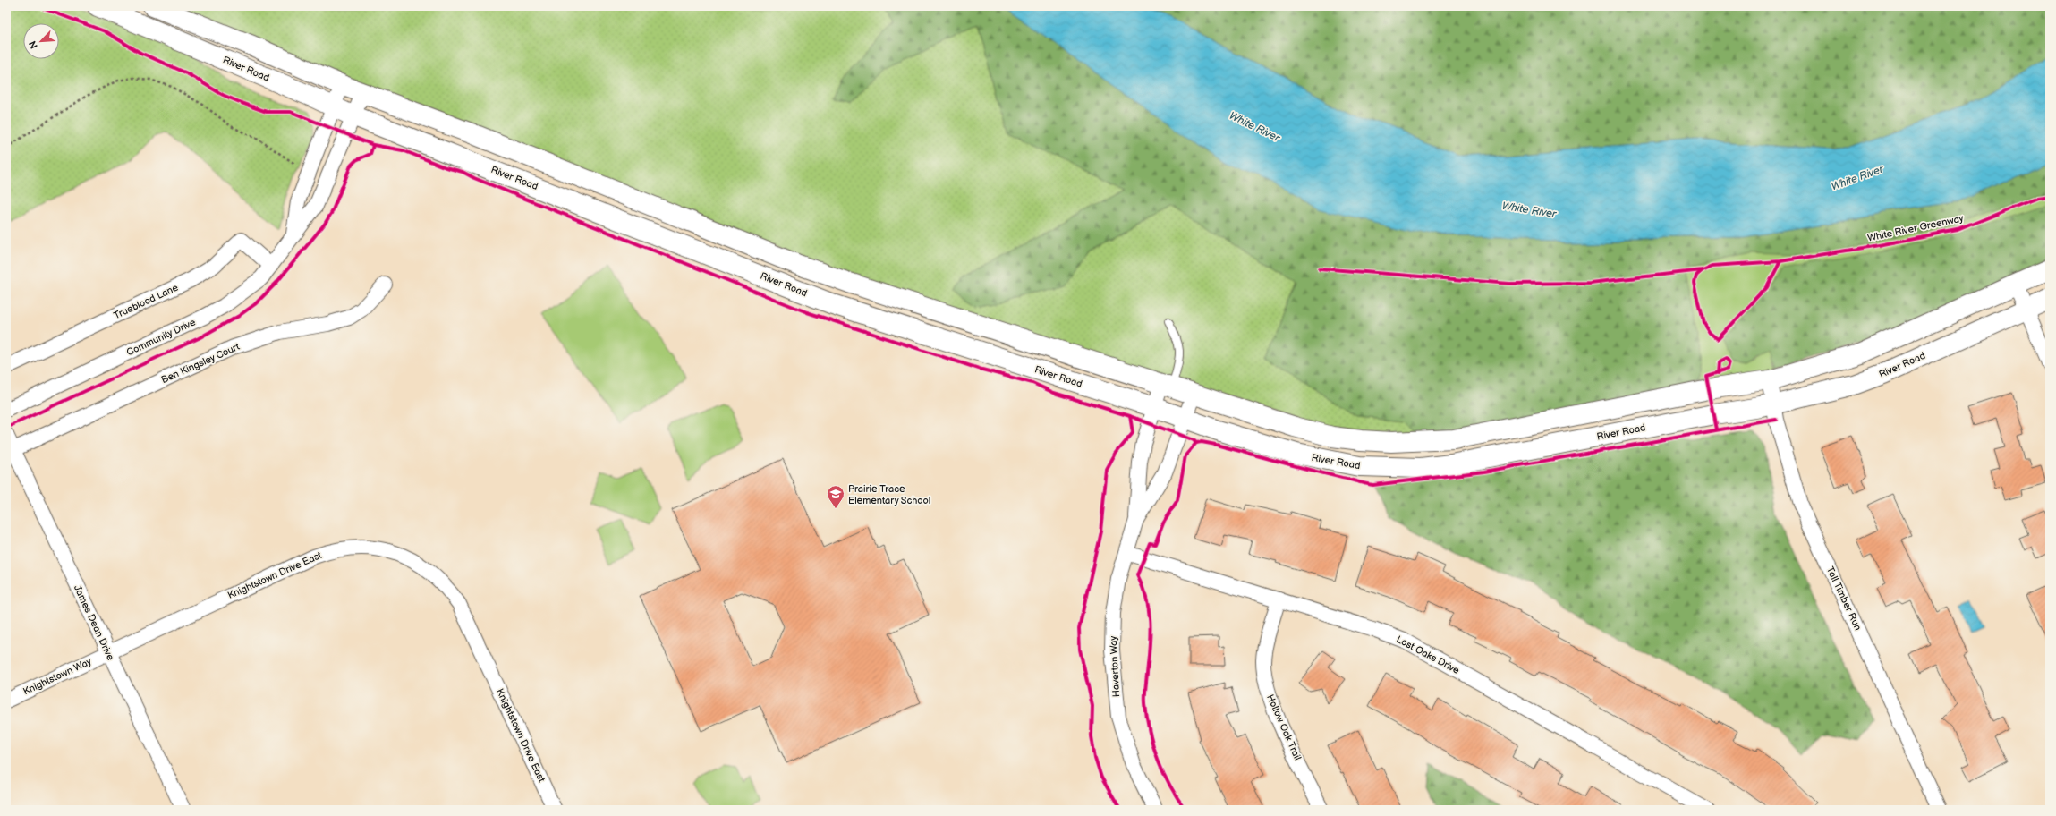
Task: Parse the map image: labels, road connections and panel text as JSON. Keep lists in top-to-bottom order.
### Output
{
  "streets": {
    "main road": ["River Road"],
    "street": [
      "Trueblood Lane",
      "Community Drive",
      "Ben Kingsley Court",
      "Knightstown Drive East",
      "Tall Timber Run",
      "James Dean Drive",
      "Lost Oaks Drive",
      "Haverton Way",
      "Knightstown Way",
      "Hollow Oak Trail"
    ],
    "cycle path": ["White River Greenway"]
  },
  "crossings": [
    ["River Road", "Community Drive"],
    ["River Road", "Tall Timber Run"],
    ["River Road", "Haverton Way"],
    ["Trueblood Lane", "Community Drive"],
    ["Ben Kingsley Court", "James Dean Drive"],
    ["Knightstown Drive East", "James Dean Drive"],
    ["Knightstown Drive East", "Knightstown Way"],
    ["James Dean Drive", "Knightstown Way"],
    ["Lost Oaks Drive", "Haverton Way"],
    ["Lost Oaks Drive", "Hollow Oak Trail"]
  ],
  "water": ["White River"],
  "places": {
    "school or university": ["Prairie Trace Elementary School"]
  },
  "north": "bottom left"
}
